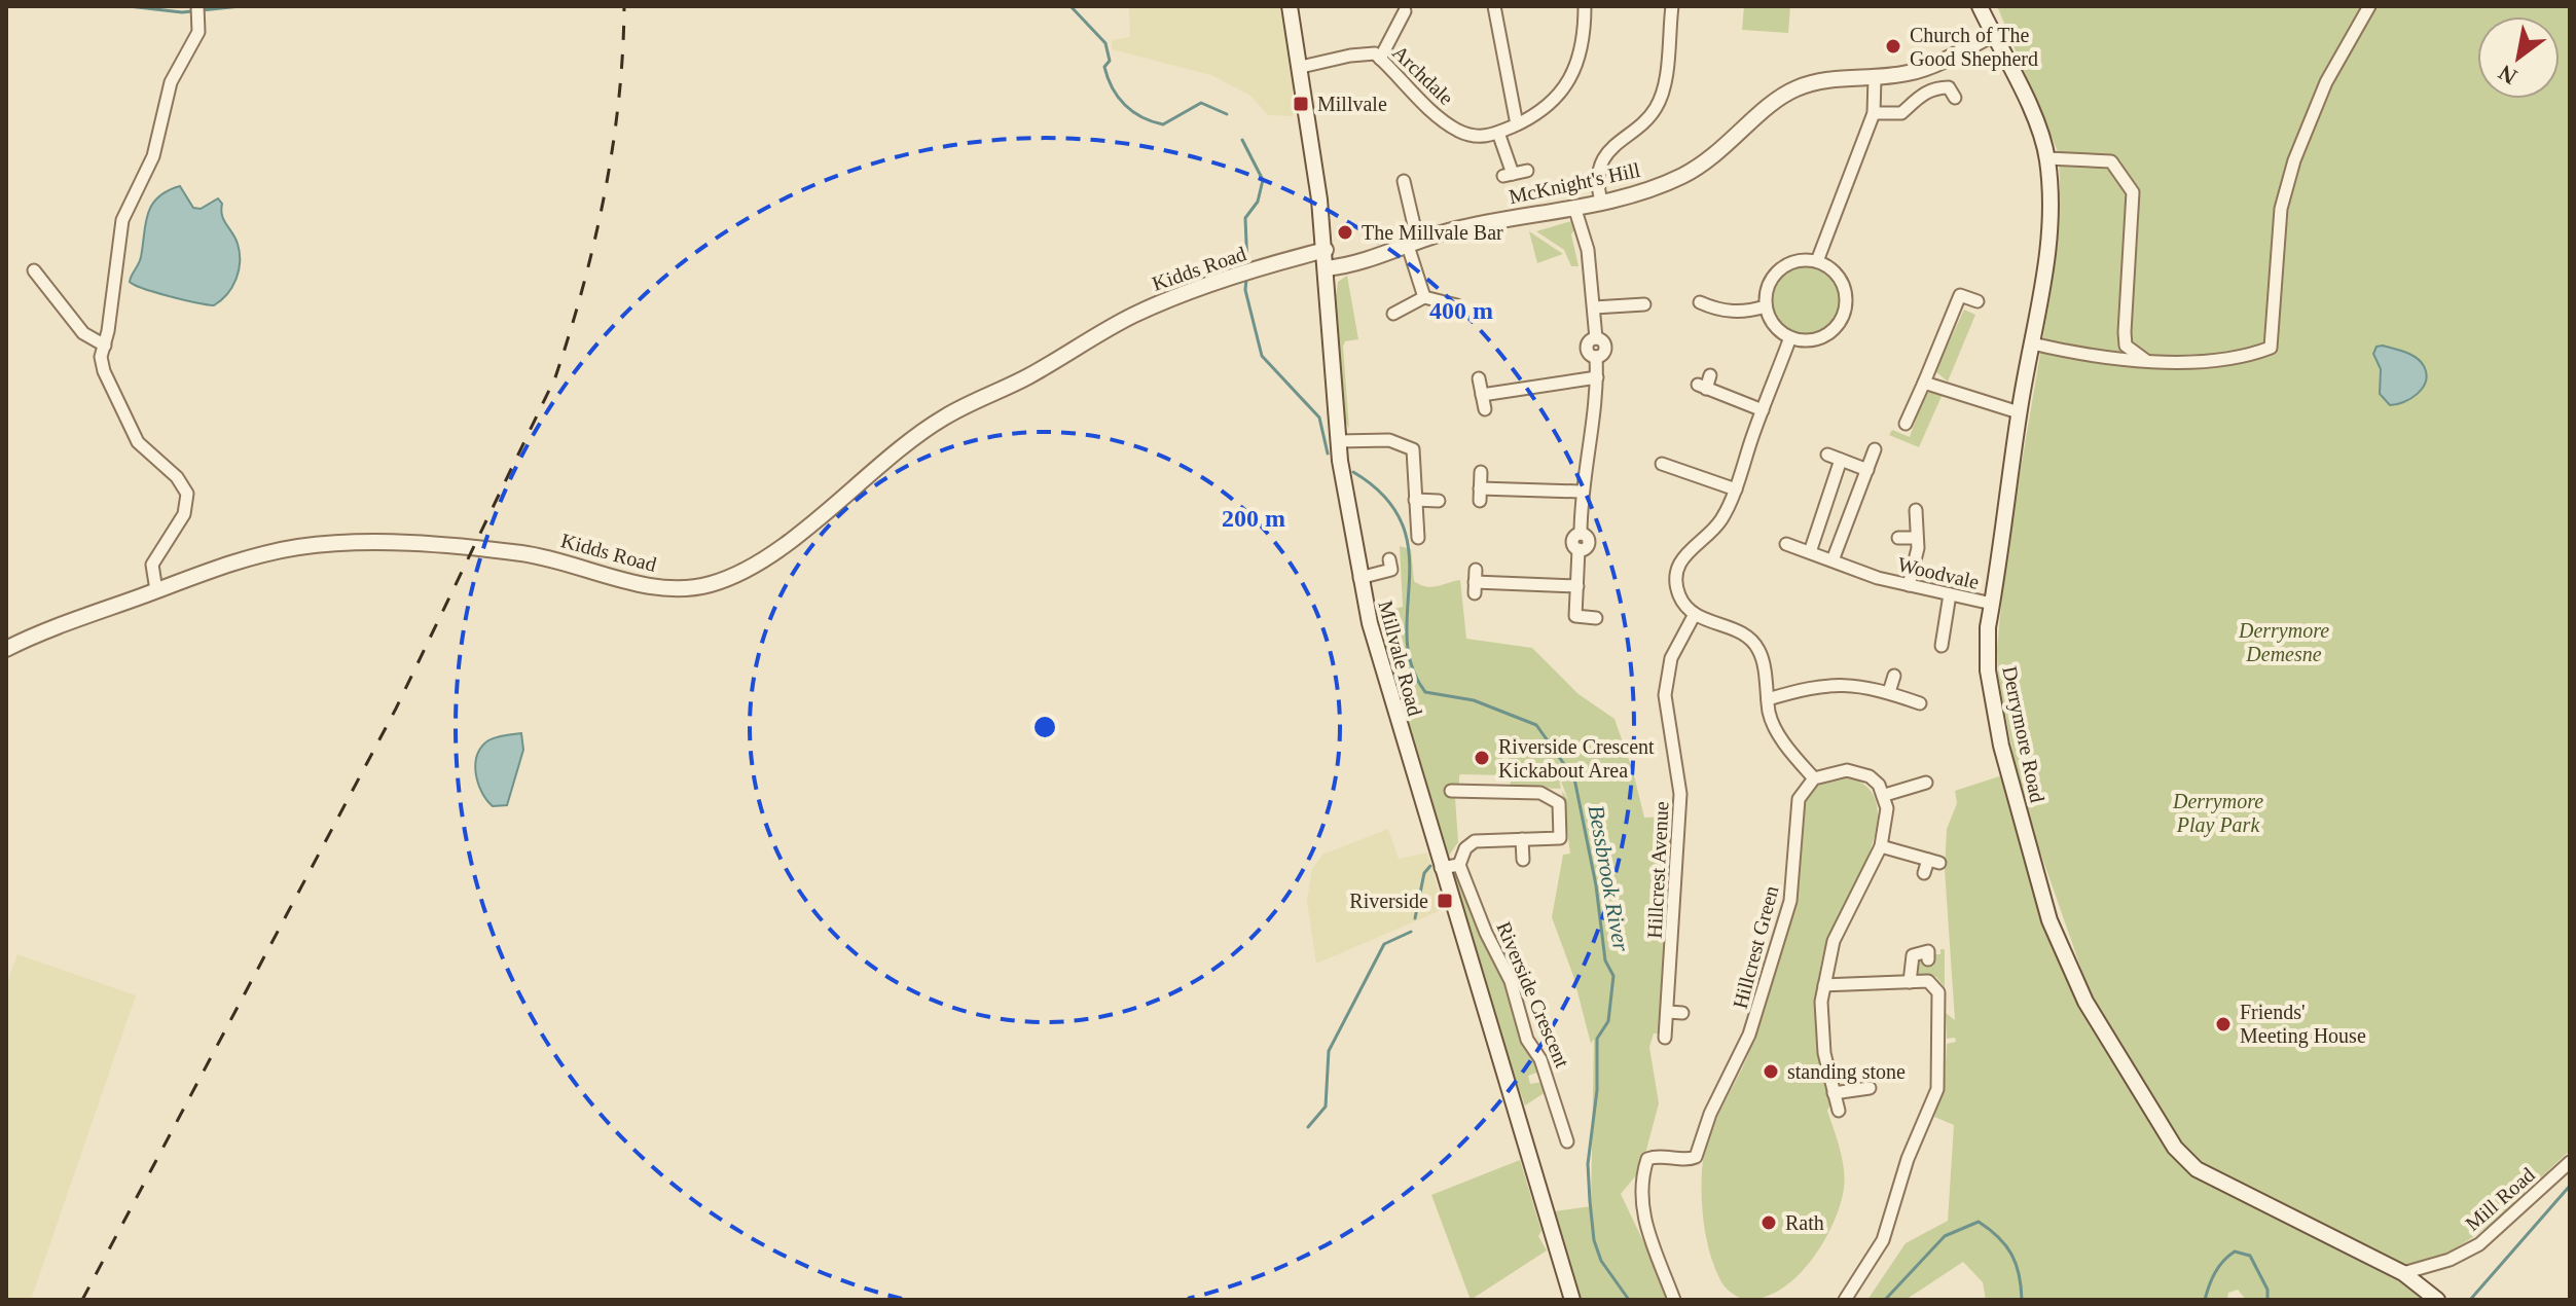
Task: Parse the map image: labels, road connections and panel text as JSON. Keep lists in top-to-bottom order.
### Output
{
  "streets": {
    "main road": [
      "McKnight's Hill",
      "Kidds Road",
      "Millvale Road",
      "Derrymore Road"
    ],
    "street": [
      "Archdale",
      "Woodvale",
      "Hillcrest Avenue",
      "Hillcrest Green",
      "Riverside Crescent",
      "Mill Road"
    ]
  },
  "crossings": [
    ["Archdale", "Millvale Road"],
    ["McKnight's Hill", "Millvale Road"],
    ["McKnight's Hill", "Derrymore Road"],
    ["Kidds Road", "Millvale Road"],
    ["Woodvale", "Derrymore Road"],
    ["Derrymore Road", "Mill Road"]
  ],
  "water": ["Bessbrook River"],
  "parks": ["Derrymore Demesne", "Derrymore Play Park"],
  "places": {
    "other": [
      "Church of The Good Shepherd",
      "The Millvale Bar",
      "Riverside Crescent Kickabout Area",
      "Friends' Meeting House",
      "standing stone",
      "Rath"
    ],
    "transit": ["Millvale", "Riverside"]
  },
  "north": "bottom left",
  "rings": ["400 m", "200 m"]
}
